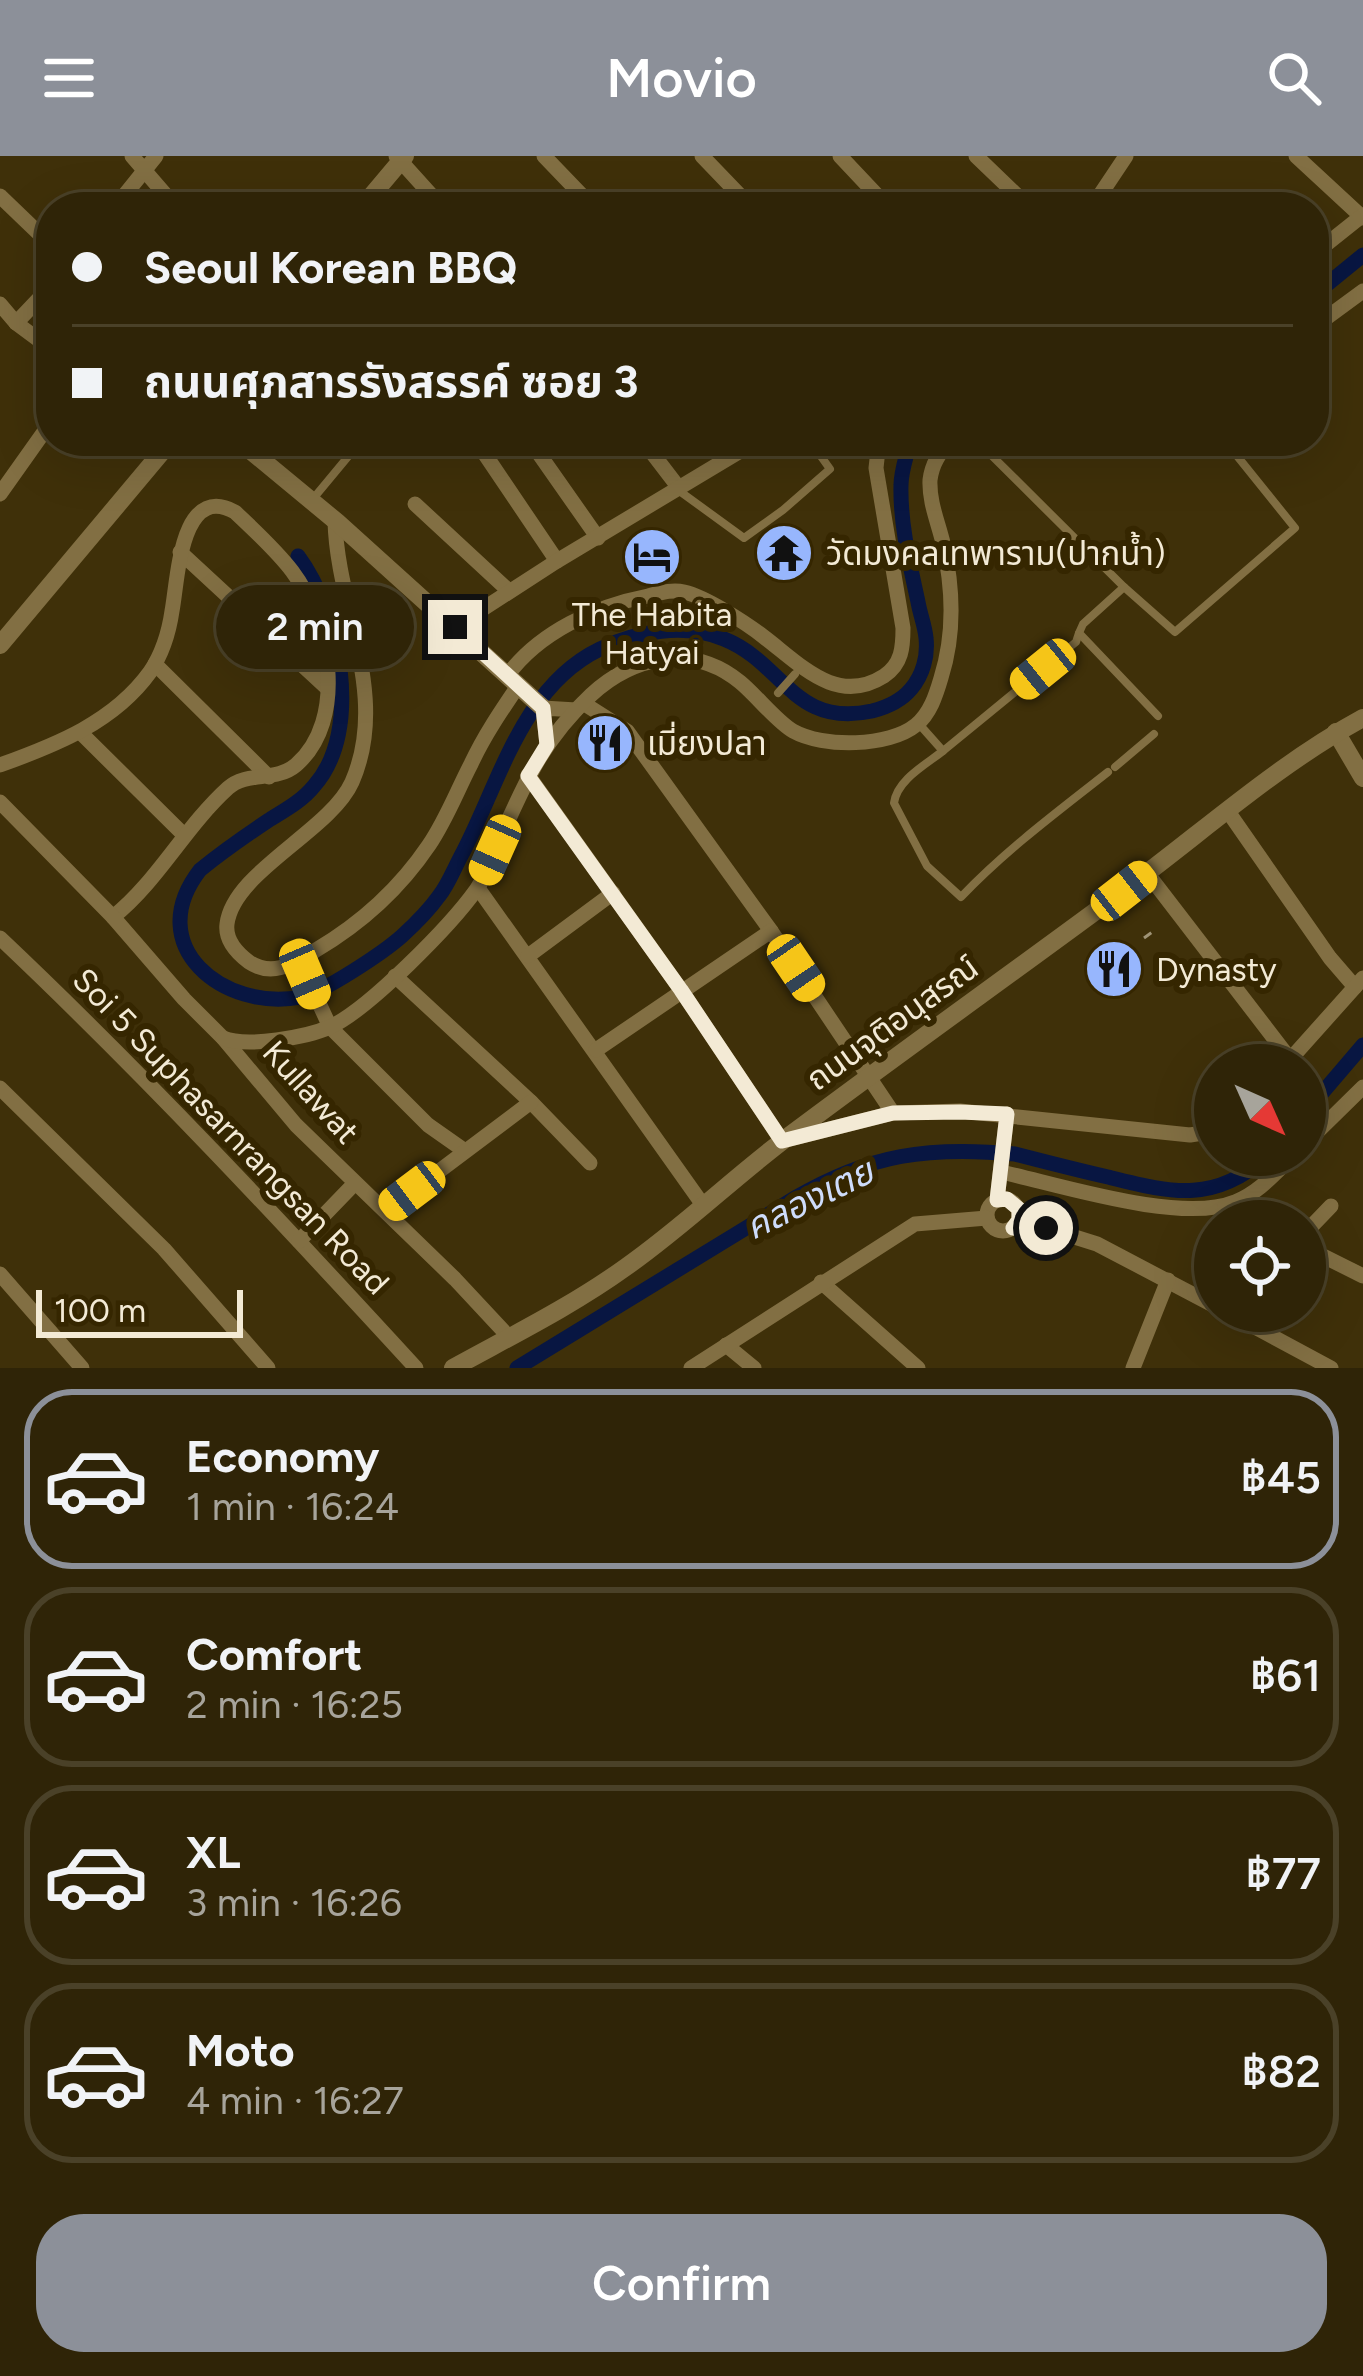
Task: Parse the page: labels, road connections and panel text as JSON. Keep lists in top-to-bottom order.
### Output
{
  "streets": {
    "street": ["ถนนจุติอนุสรณ์", "Kullawat", "Soi 5 Suphasarnrangsan Road"]
  },
  "crossings": [
    ["ถนนจุติอนุสรณ์", "Kullawat"],
    ["Kullawat", "Soi 5 Suphasarnrangsan Road"]
  ],
  "water": ["คลองเตย"],
  "places": {
    "temple": ["วัดมงคลเทพาราม(ปากน้ำ)"],
    "hotel": ["The Habita Hatyai"],
    "restaurant": ["เมี่ยงปลา", "Dynasty"]
  },
  "scale_bar": "100 m",
  "north": "bottom right",
  "page": {
    "header": "Movio",
    "banner": ["Seoul Korean BBQ", "ถนนศุภสารรังสรรค์ ซอย 3"],
    "bubble": "2 min",
    "scale": "100 m",
    "list": [
      {
        "name": "Economy",
        "note": "1 min · 16:24",
        "value": "฿45"
      },
      {
        "name": "Comfort",
        "note": "2 min · 16:25",
        "value": "฿61"
      },
      {
        "name": "XL",
        "note": "3 min · 16:26",
        "value": "฿77"
      },
      {
        "name": "Moto",
        "note": "4 min · 16:27",
        "value": "฿82"
      }
    ],
    "buttons": "Confirm"
  }
}
